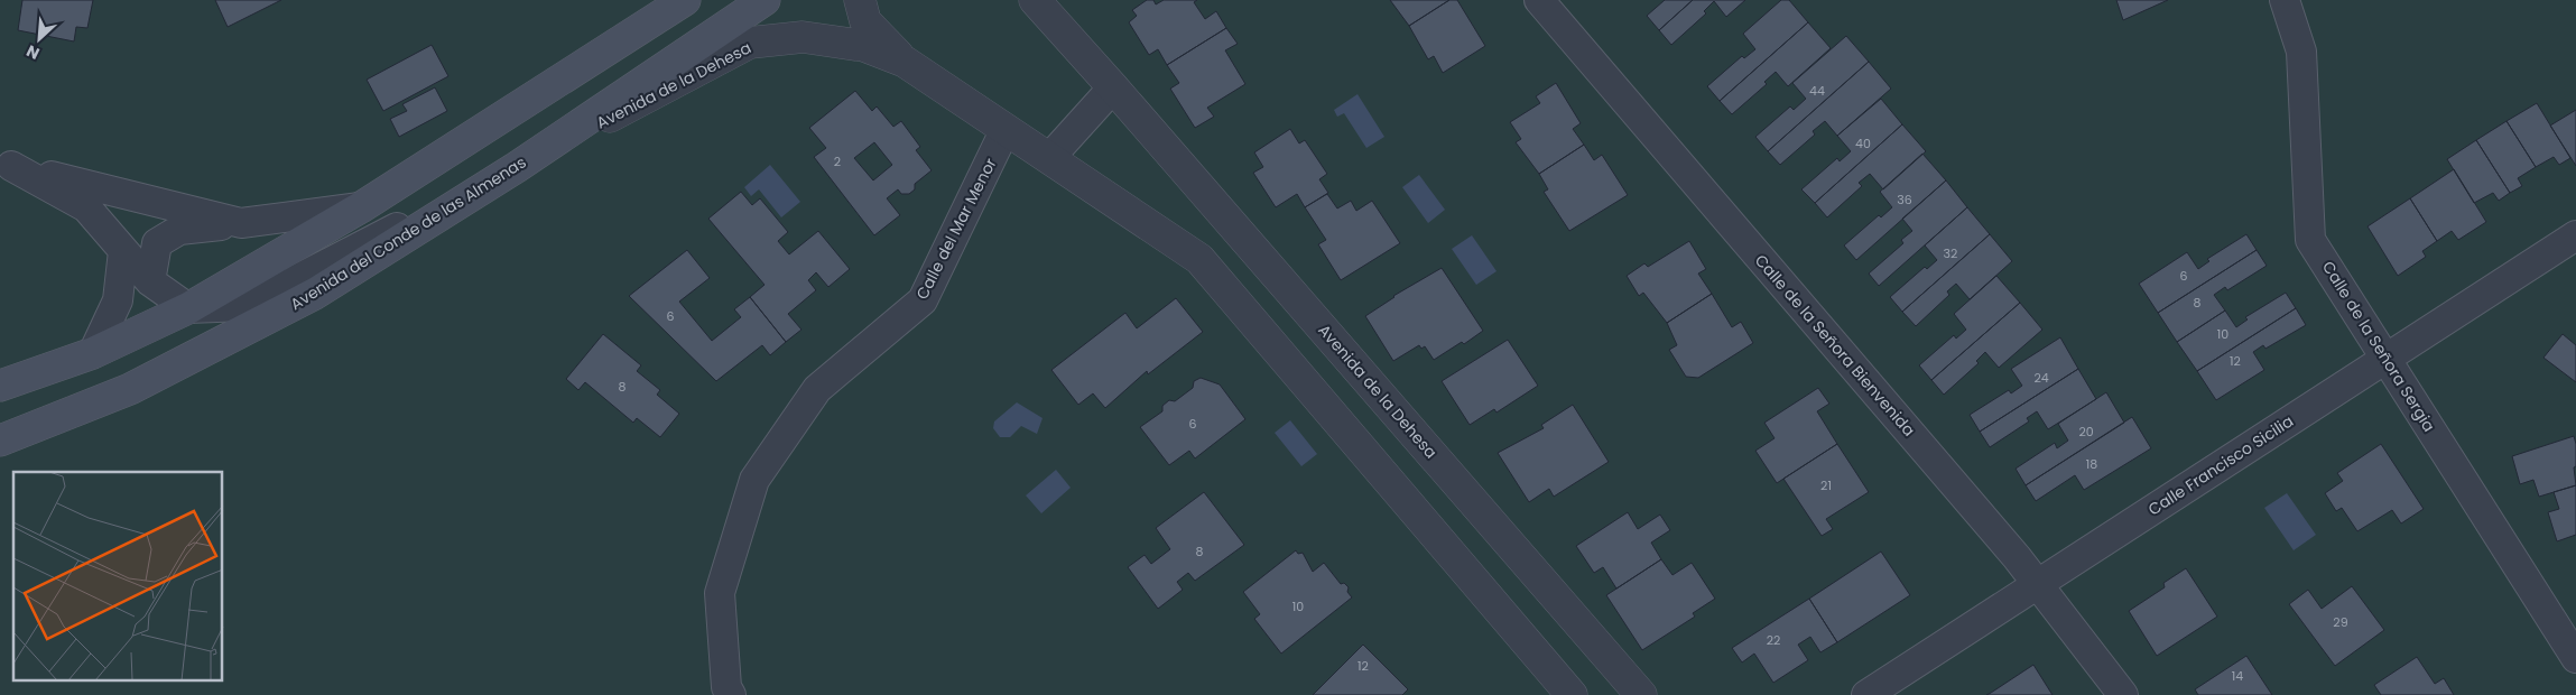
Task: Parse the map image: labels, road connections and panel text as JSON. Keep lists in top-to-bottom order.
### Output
{
  "streets": {
    "main road": ["Avenida del Conde de las Almenas"],
    "street": [
      "Avenida de la Dehesa",
      "Calle del Mar Menor",
      "Calle de la Señora Bienvenida",
      "Calle de la Señora Sergia",
      "Calle Francisco Sicilia"
    ]
  },
  "crossings": [
    ["Avenida de la Dehesa", "Calle del Mar Menor"],
    ["Avenida de la Dehesa", "Avenida del Conde de las Almenas"],
    ["Calle de la Señora Bienvenida", "Calle Francisco Sicilia"],
    ["Calle de la Señora Sergia", "Calle Francisco Sicilia"]
  ],
  "house_numbers": [
    "44",
    "40",
    "2",
    "36",
    "32",
    "6",
    "8",
    "6",
    "10",
    "12",
    "24",
    "8",
    "6",
    "20",
    "18",
    "21",
    "8",
    "10",
    "29",
    "22",
    "12",
    "14"
  ],
  "north": "bottom left"
}
